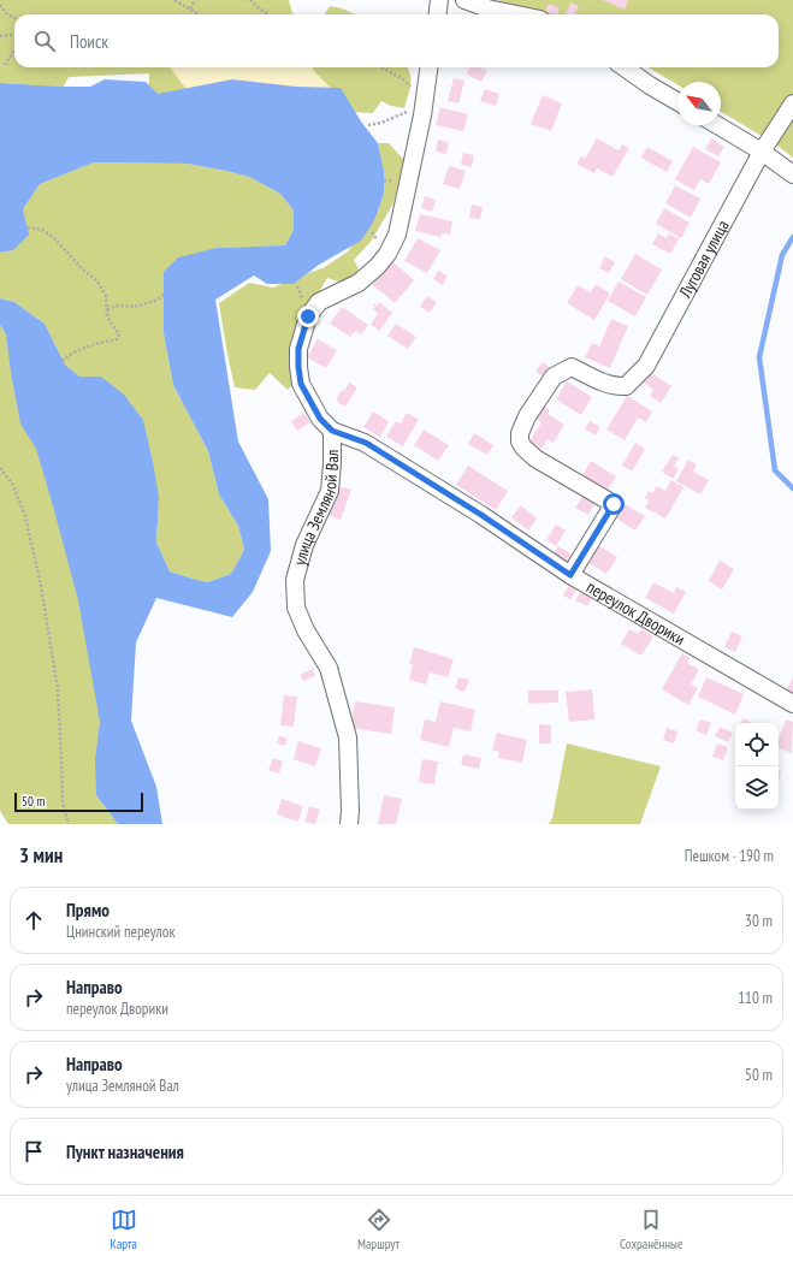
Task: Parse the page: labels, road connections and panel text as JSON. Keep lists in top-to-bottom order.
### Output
{
  "streets": {
    "street": ["Луговая улица", "улица Земляной Вал", "переулок Дворики"]
  },
  "crossings": [
    ["Луговая улица", "переулок Дворики"],
    ["улица Земляной Вал", "переулок Дворики"]
  ],
  "scale_bar": "50 m",
  "north": "top left",
  "page": {
    "search": "Поиск",
    "scale": "50 m",
    "heading": ["3 мин", "Пешком · 190 m"],
    "list": [
      ["Прямо", "Цнинский переулок", "30 m"],
      ["Направо", "переулок Дворики", "110 m"],
      ["Направо", "улица Земляной Вал", "50 m"],
      "Пункт назначения"
    ],
    "nav": ["Карта", "Маршрут", "Сохранённые"]
  }
}
